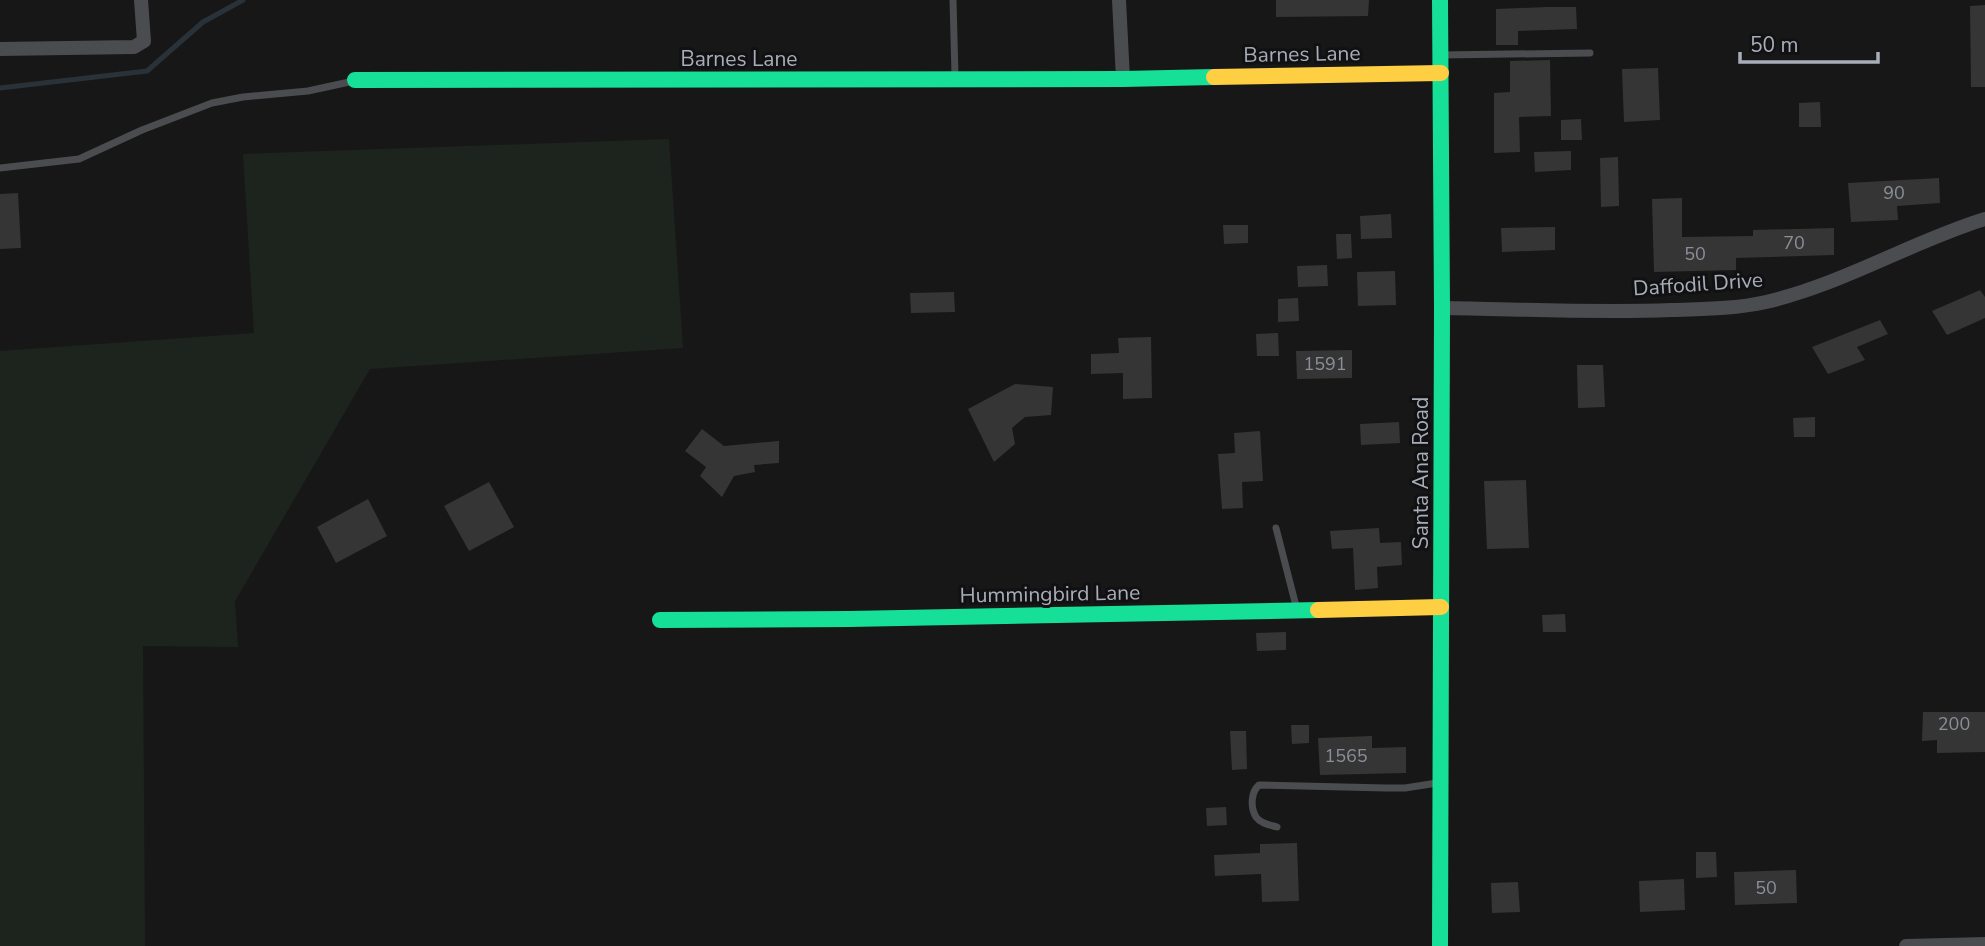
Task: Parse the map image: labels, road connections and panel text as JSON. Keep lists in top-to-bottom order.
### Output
{
  "streets": {
    "street": [
      "Barnes Lane",
      "Daffodil Drive",
      "Santa Ana Road",
      "Hummingbird Lane"
    ]
  },
  "crossings": [
    ["Barnes Lane", "Santa Ana Road"],
    ["Daffodil Drive", "Santa Ana Road"],
    ["Santa Ana Road", "Hummingbird Lane"]
  ],
  "house_numbers": [
    "90",
    "70",
    "50",
    "1591",
    "200",
    "1565",
    "50"
  ],
  "scale_bar": "50 m"
}
